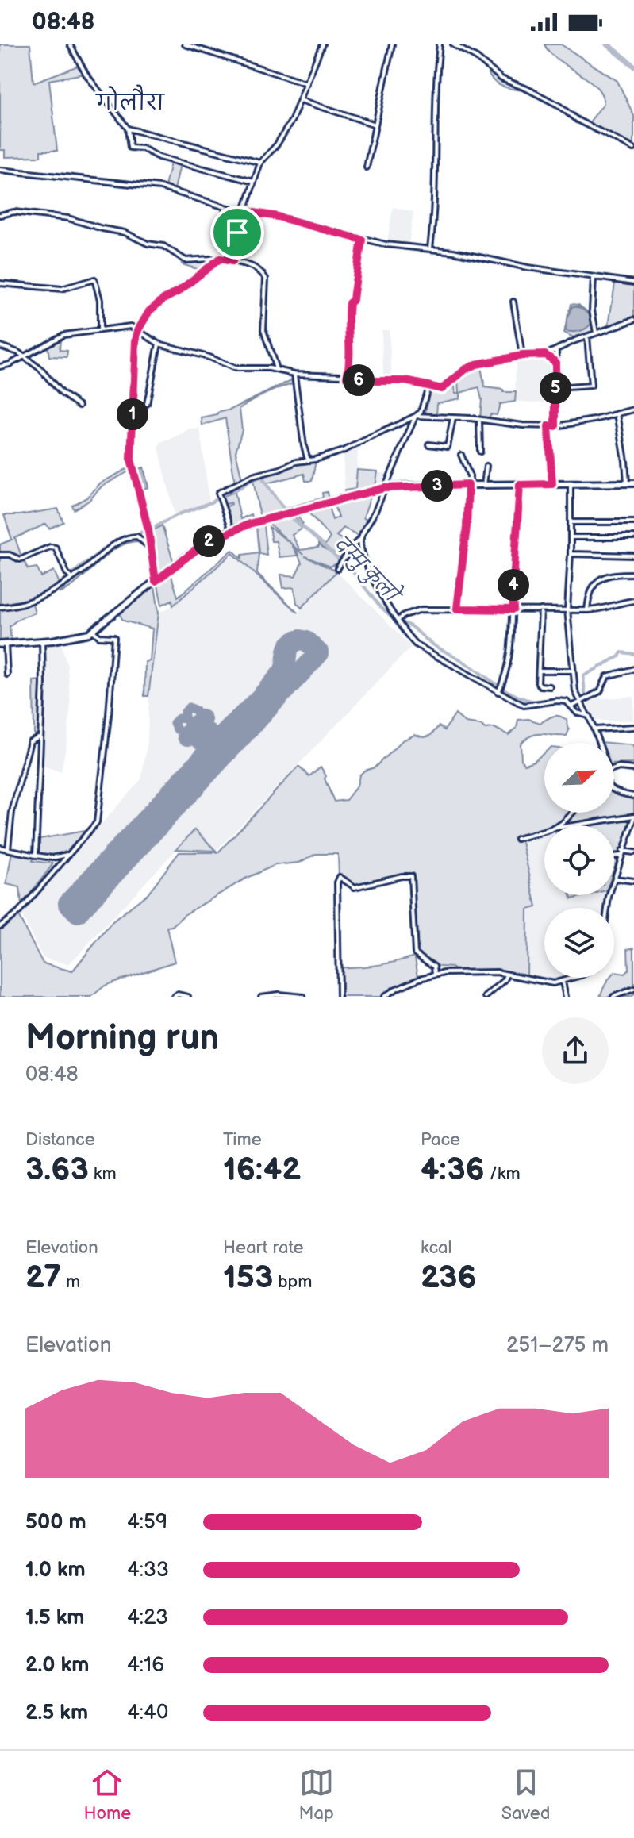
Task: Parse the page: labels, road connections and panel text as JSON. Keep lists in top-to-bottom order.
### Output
{
  "districts": ["गोलौरा"],
  "water": ["दम्मु कुलो"],
  "north": "top right",
  "page": {
    "status": "08:48",
    "pins": [
      "6",
      "5",
      "1",
      "3",
      "2",
      "4"
    ],
    "heading": ["Morning run", "08:48"],
    "stats": [
      ["Distance", "3.63 km"],
      ["Time", "16:42"],
      ["Pace", "4:36 /km"],
      ["Elevation", "27 m"],
      ["Heart rate", "153 bpm"],
      ["kcal", "236"]
    ],
    "chart": ["Elevation", "251–275 m"],
    "list": [
      {
        "name": "500 m",
        "note": "4:59"
      },
      {
        "name": "1.0 km",
        "note": "4:33"
      },
      {
        "name": "1.5 km",
        "note": "4:23"
      },
      {
        "name": "2.0 km",
        "note": "4:16"
      },
      {
        "name": "2.5 km",
        "note": "4:40"
      }
    ],
    "tabs": ["Home", "Map", "Saved"]
  }
}
